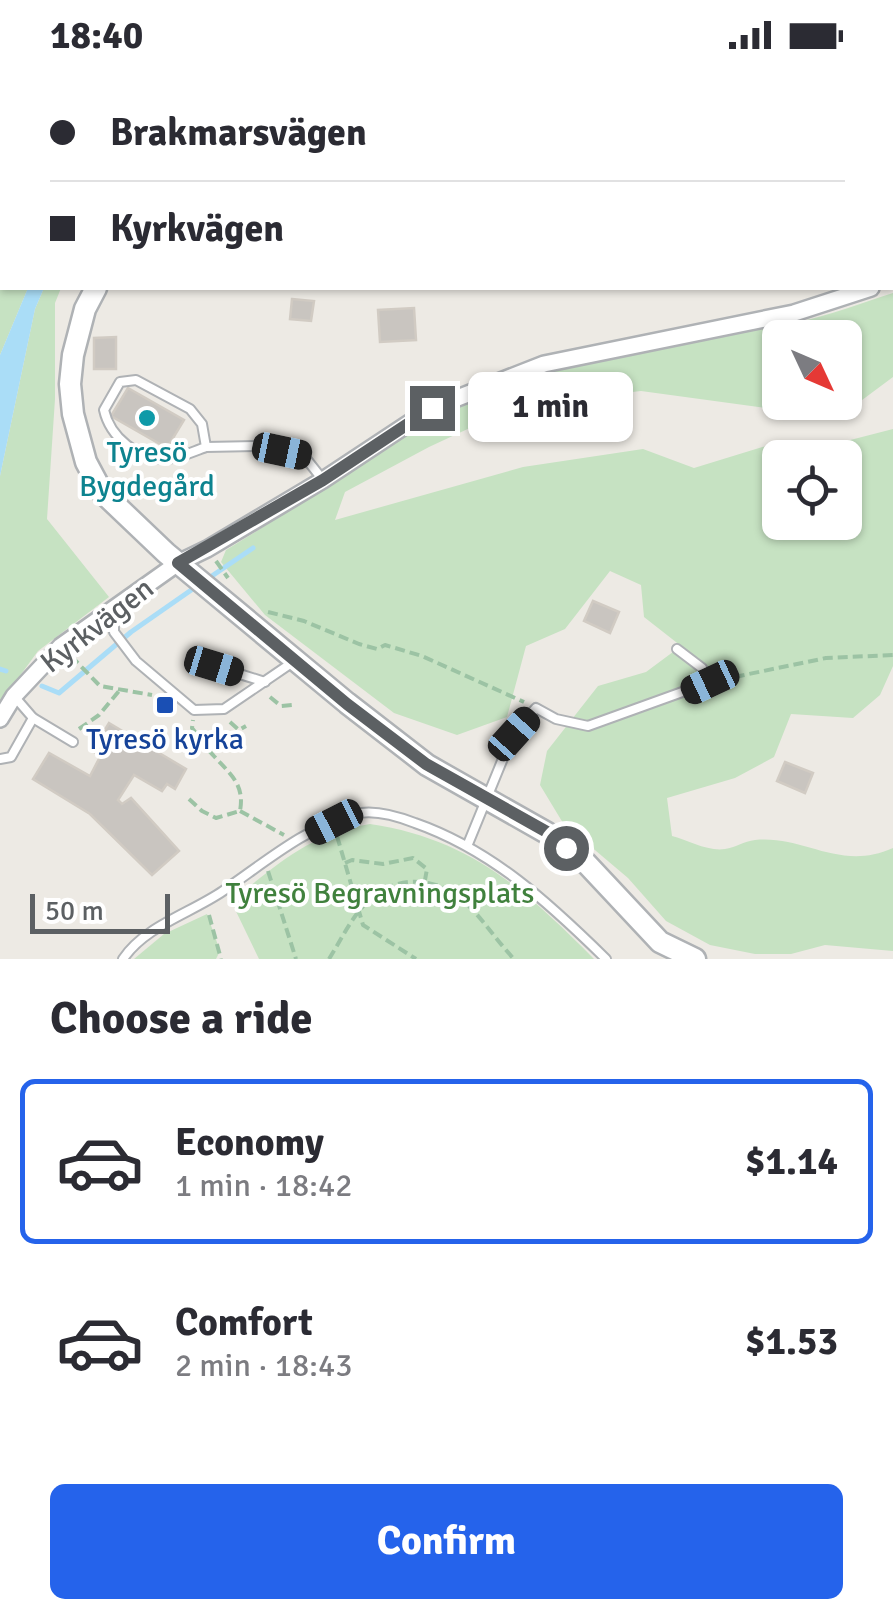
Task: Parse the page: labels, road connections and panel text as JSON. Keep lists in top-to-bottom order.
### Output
{
  "streets": {
    "street": ["Kyrkvägen"]
  },
  "parks": ["Tyresö Begravningsplats"],
  "places": {
    "other": ["Tyresö Bygdegård"],
    "transit": ["Tyresö kyrka"]
  },
  "scale_bar": "50 m",
  "north": "bottom right",
  "page": {
    "status": "18:40",
    "banner": ["Brakmarsvägen", "Kyrkvägen"],
    "bubble": "1 min",
    "scale": "50 m",
    "heading": "Choose a ride",
    "list": [
      {
        "name": "Economy",
        "note": "1 min · 18:42",
        "value": "$1.14"
      },
      {
        "name": "Comfort",
        "note": "2 min · 18:43",
        "value": "$1.53"
      }
    ],
    "buttons": "Confirm"
  }
}
